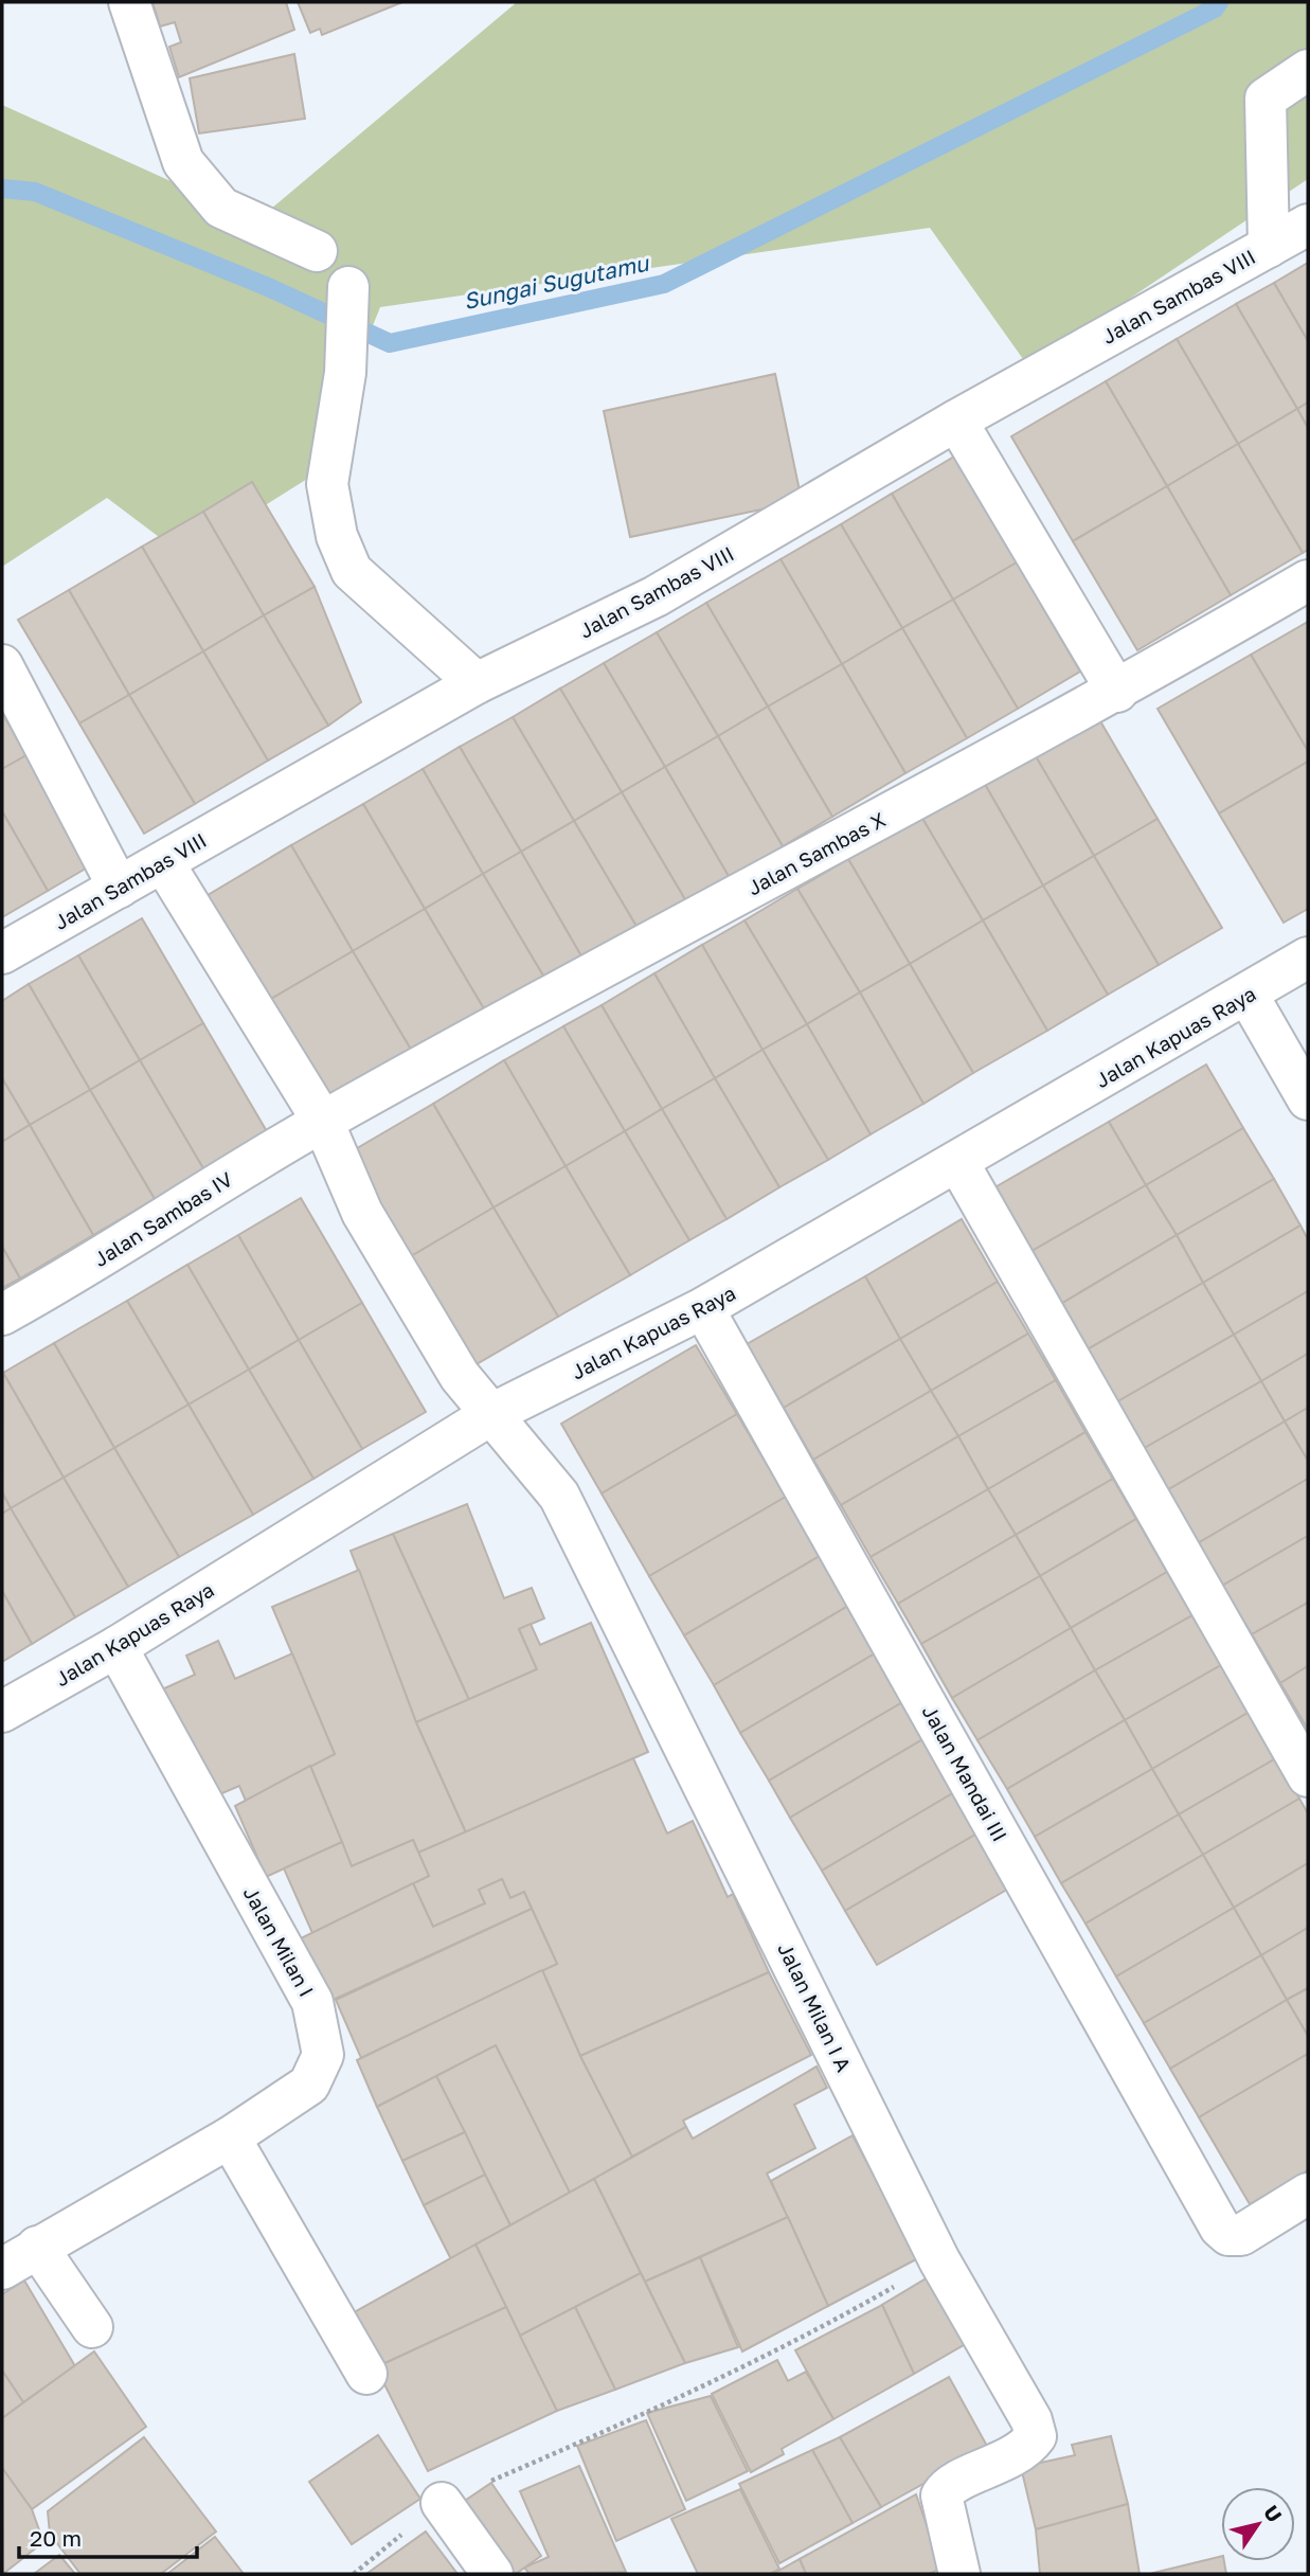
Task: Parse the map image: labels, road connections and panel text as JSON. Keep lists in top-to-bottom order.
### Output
{
  "streets": {
    "street": [
      "Jalan Sambas VIII",
      "Jalan Sambas X",
      "Jalan Kapuas Raya",
      "Jalan Sambas IV",
      "Jalan Mandai III",
      "Jalan Milan I",
      "Jalan Milan I A"
    ]
  },
  "crossings": [
    ["Jalan Sambas VIII", "Jalan Milan I A"],
    ["Jalan Sambas X", "Jalan Sambas IV"],
    ["Jalan Sambas X", "Jalan Milan I A"],
    ["Jalan Kapuas Raya", "Jalan Mandai III"],
    ["Jalan Kapuas Raya", "Jalan Milan I"],
    ["Jalan Kapuas Raya", "Jalan Milan I A"],
    ["Jalan Sambas IV", "Jalan Milan I A"]
  ],
  "water": ["Sungai Sugutamu"],
  "scale_bar": "20 m",
  "north": "top right"
}
